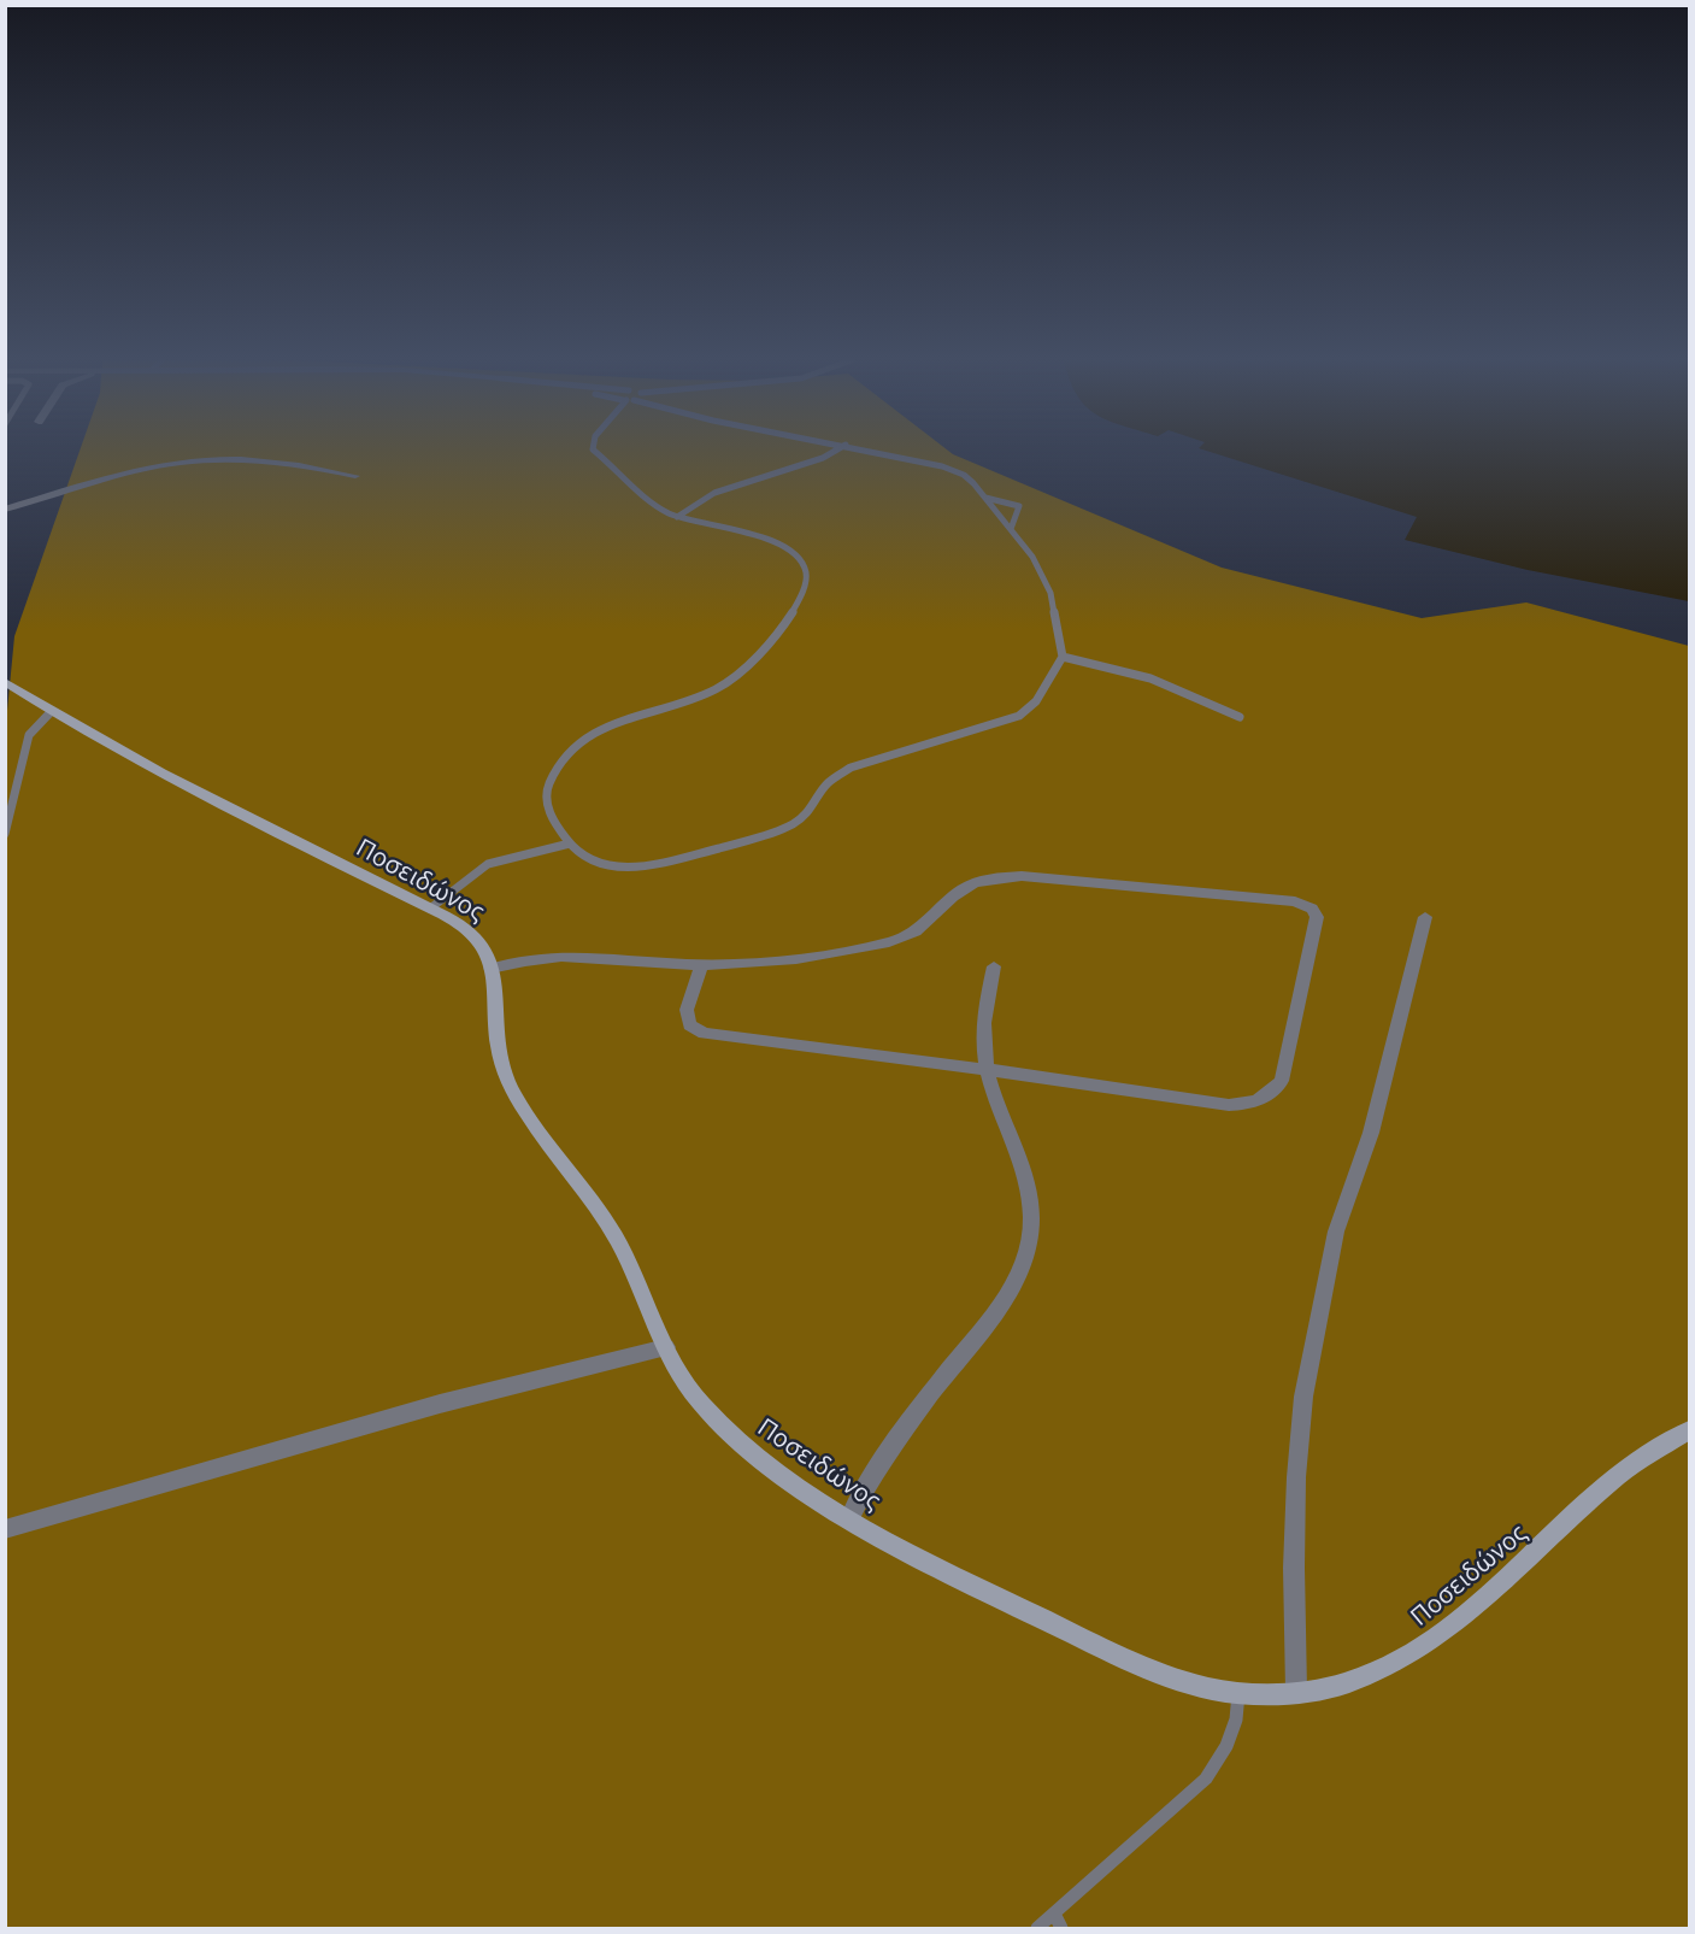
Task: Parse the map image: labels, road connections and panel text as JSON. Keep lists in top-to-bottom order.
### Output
{
  "streets": {
    "street": ["Ποσειδώνος"]
  }
}
